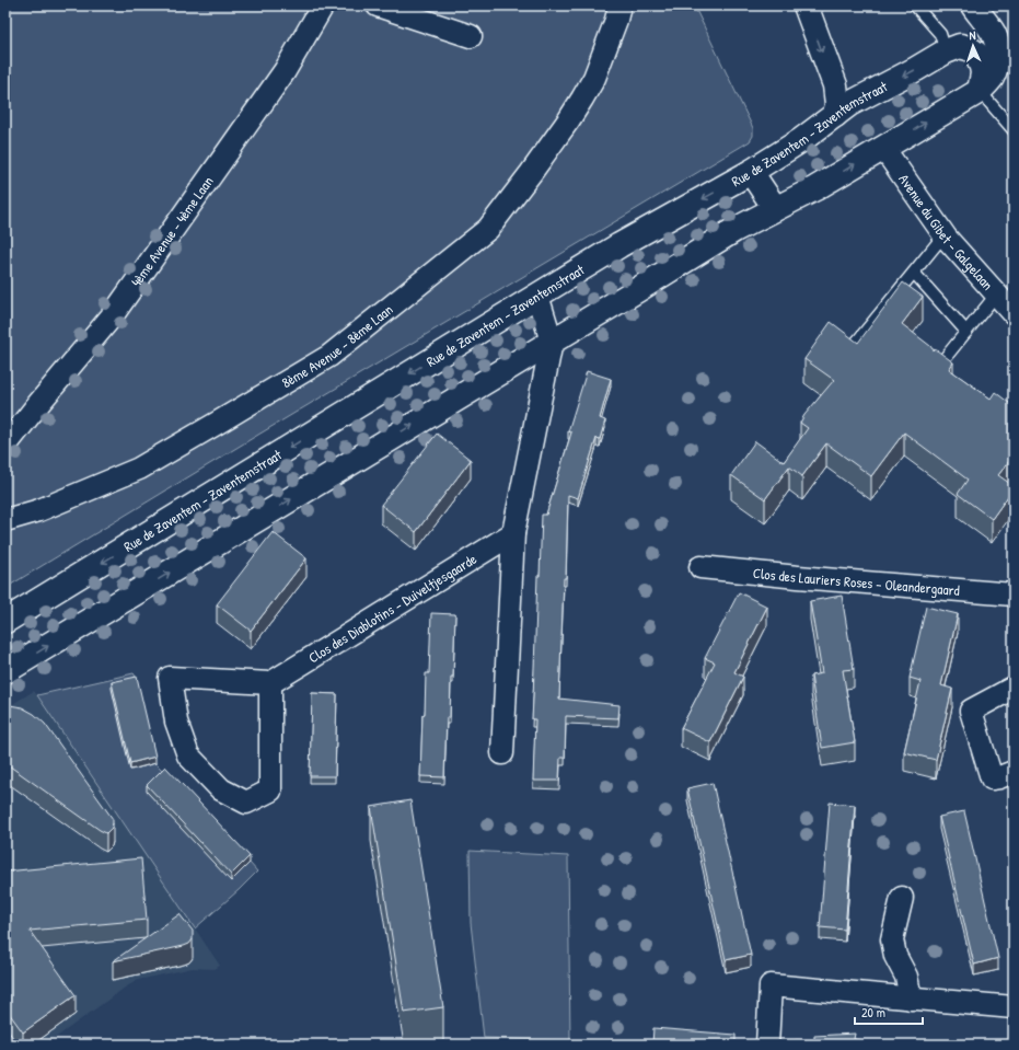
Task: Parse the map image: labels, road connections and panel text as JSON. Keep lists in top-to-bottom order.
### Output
{
  "streets": {
    "main road": ["Rue de Zaventem - Zaventemstraat"],
    "street": [
      "4ème Avenue - 4ème Laan",
      "Avenue du Gibet - Galgelaan",
      "8ème Avenue - 8ème Laan",
      "Clos des Lauriers Roses - Oleandergaard",
      "Clos des Diablotins - Duiveltjesgaarde"
    ]
  },
  "scale_bar": "20 m",
  "north": "top"
}
